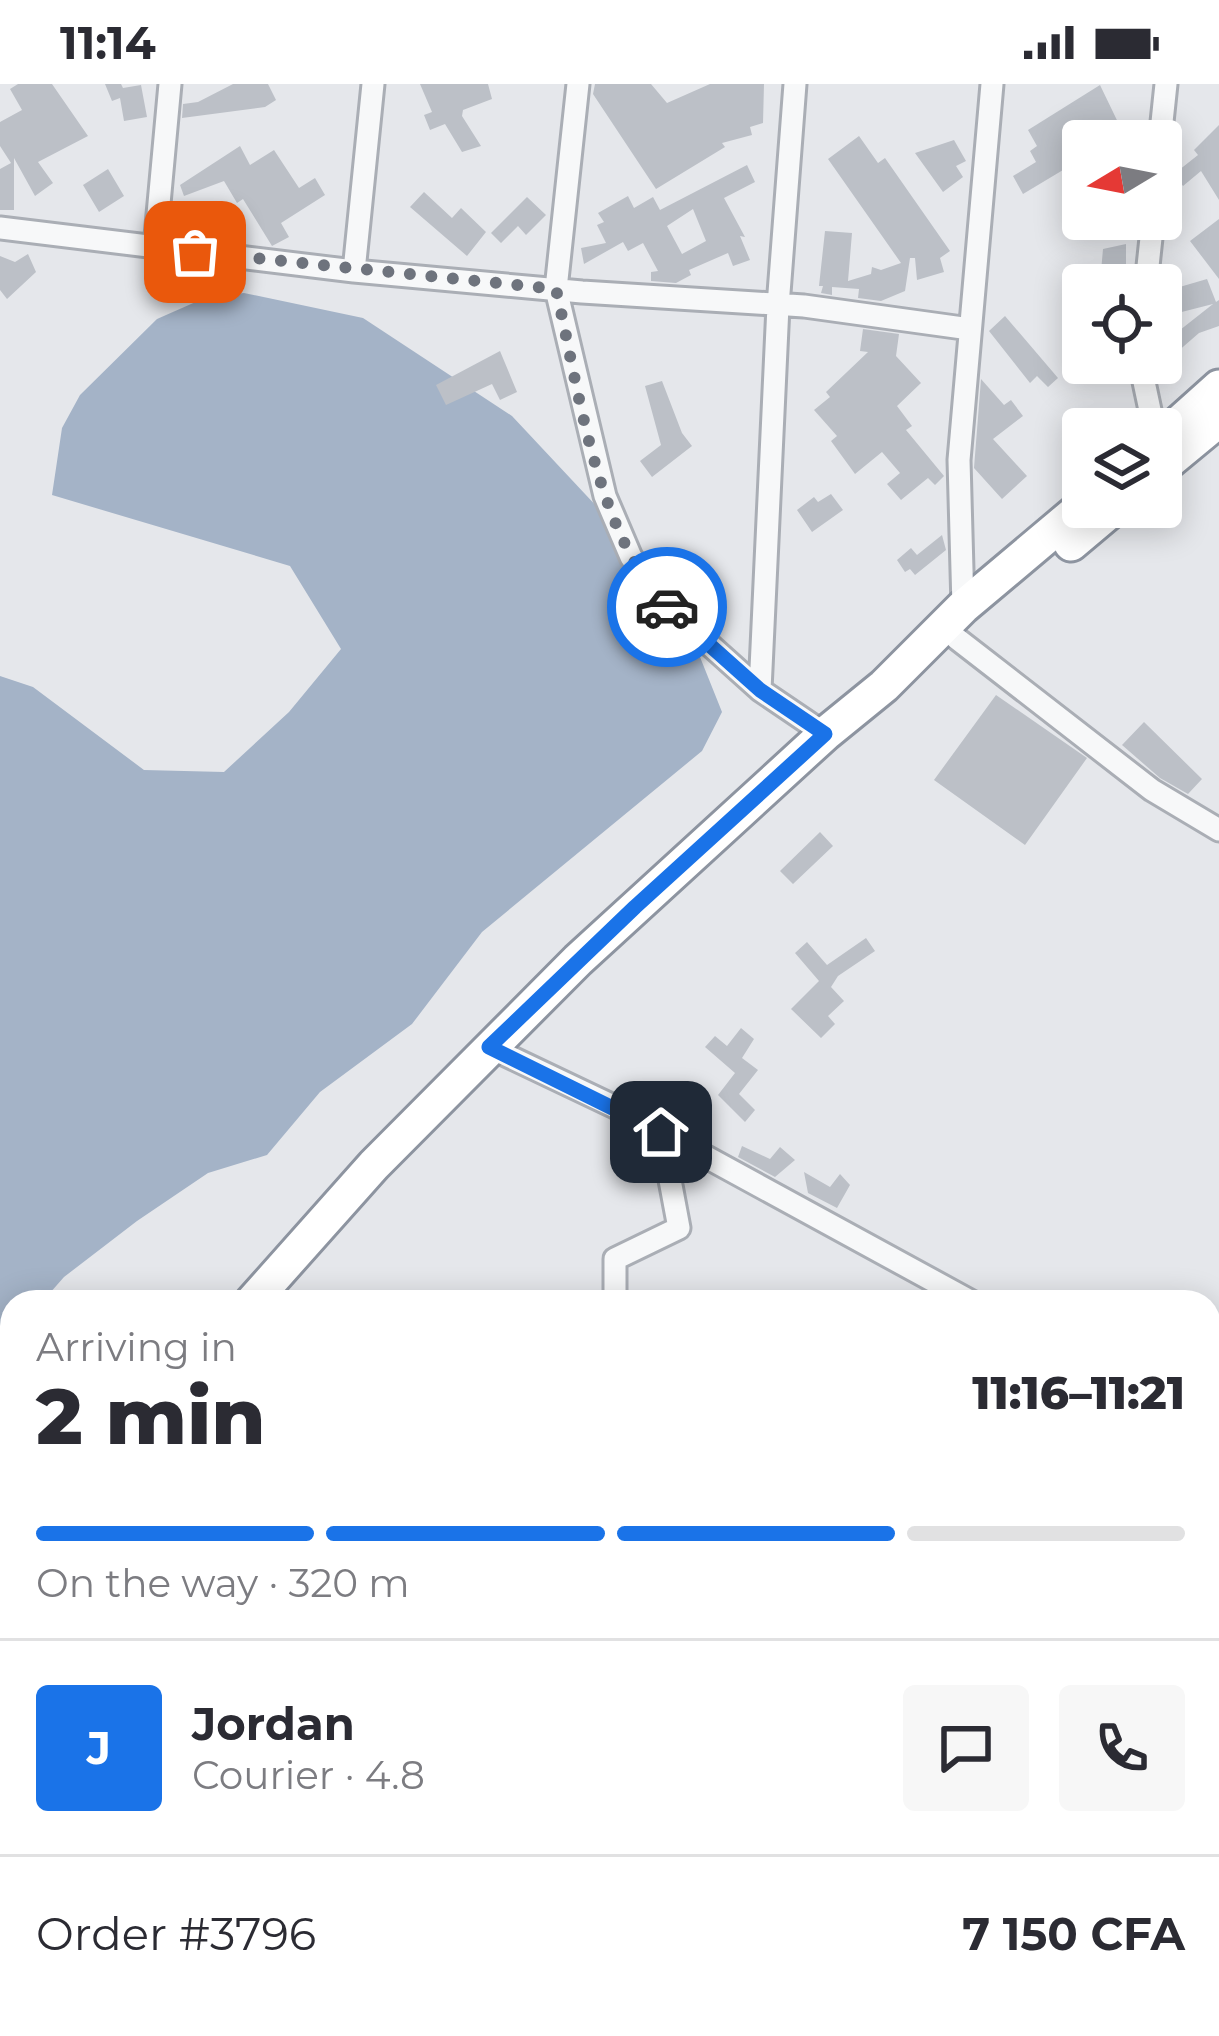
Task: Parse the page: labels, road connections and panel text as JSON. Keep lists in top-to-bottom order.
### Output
{
  "north": "left",
  "page": {
    "status": "11:14",
    "heading": ["2 min", "Arriving in", "11:16–11:21"],
    "panel": [
      "Jordan",
      "Courier · 4.8",
      "Order #3796",
      "7 150 CFA"
    ],
    "bar": "On the way · 320 m",
    "round": "J"
  }
}
